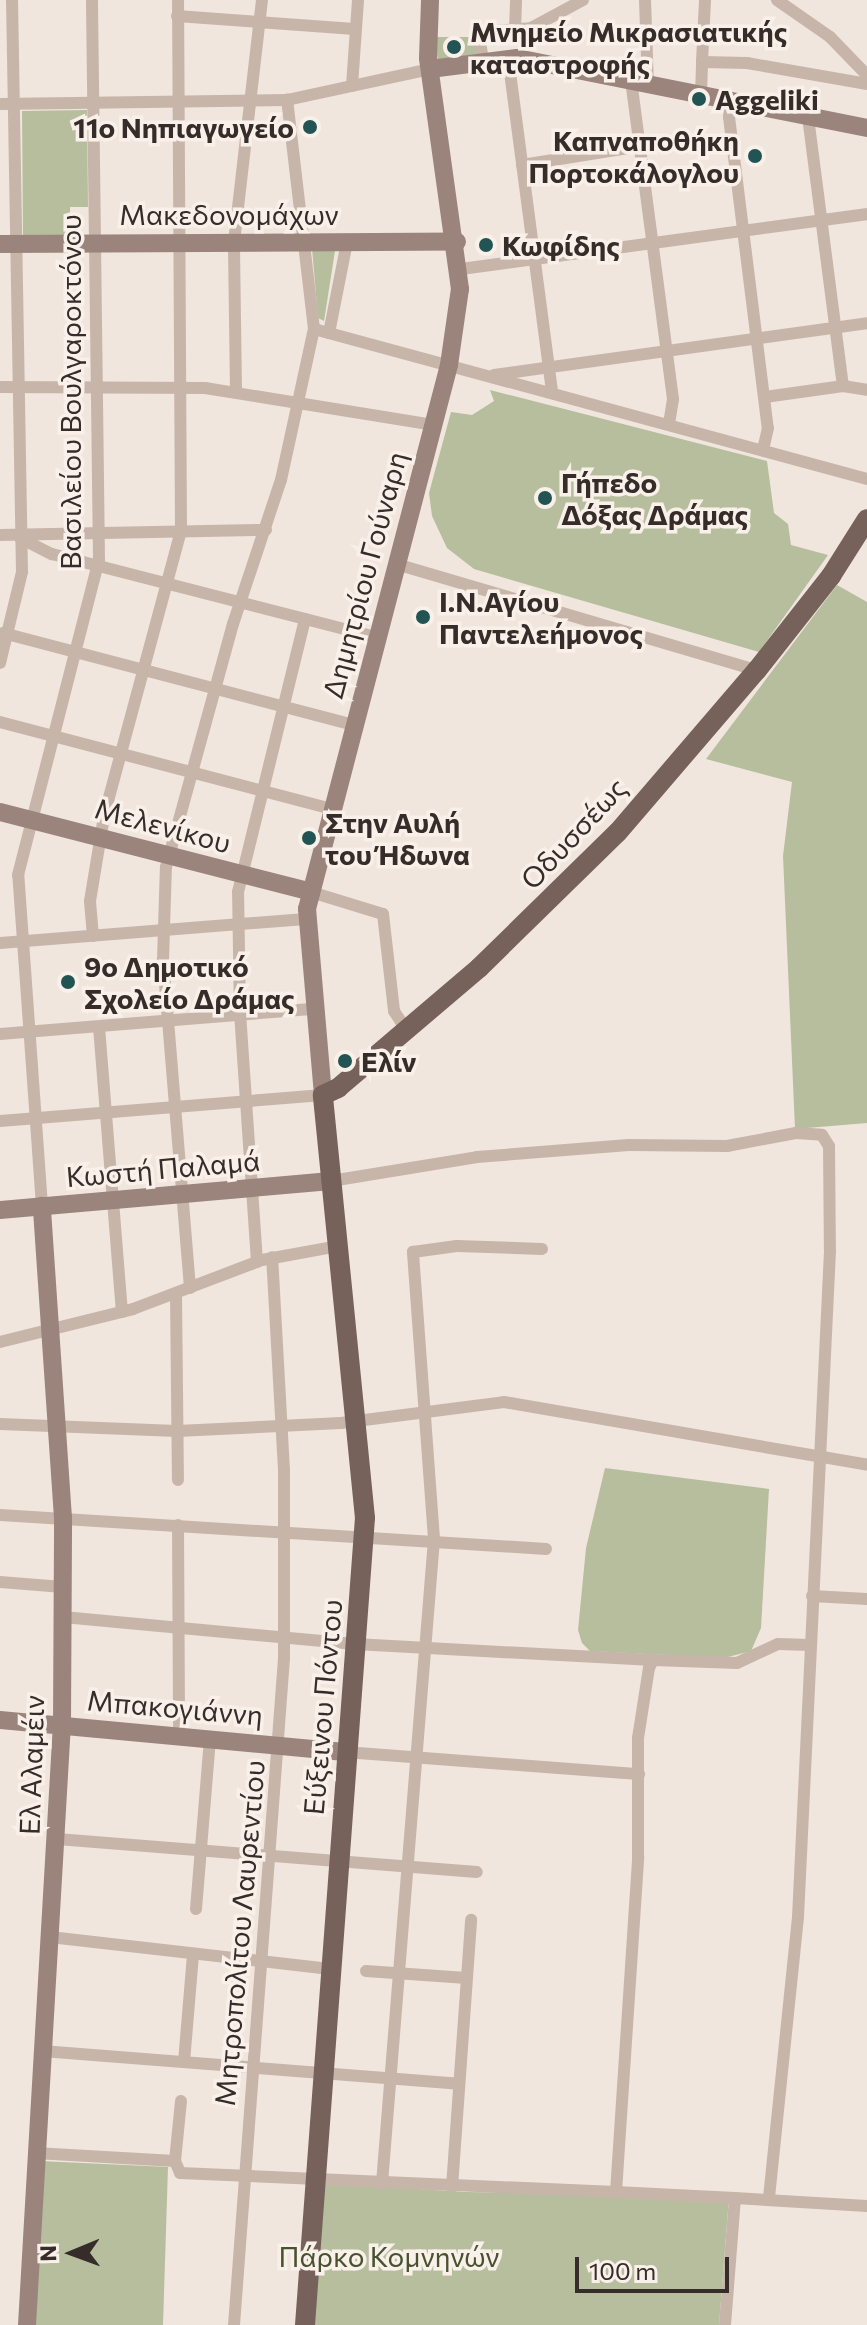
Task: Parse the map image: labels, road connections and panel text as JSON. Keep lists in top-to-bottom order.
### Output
{
  "streets": {
    "main road": ["Οδυσσέως", "Εύξεινου Πόντου"],
    "street": [
      "Μακεδονομάχων",
      "Βασιλείου Βουλγαροκτόνου",
      "Δημητρίου Γούναρη",
      "Μελενίκου",
      "Κωστή Παλαμά",
      "Μπακογιάννη",
      "Ελ Αλαμέιν",
      "Μητροπολίτου Λαυρεντίου"
    ]
  },
  "crossings": [
    ["Μακεδονομάχων", "Βασιλείου Βουλγαροκτόνου"],
    ["Μακεδονομάχων", "Δημητρίου Γούναρη"],
    ["Βασιλείου Βουλγαροκτόνου", "Μελενίκου"],
    ["Βασιλείου Βουλγαροκτόνου", "Κωστή Παλαμά"],
    ["Βασιλείου Βουλγαροκτόνου", "Ελ Αλαμέιν"],
    ["Δημητρίου Γούναρη", "Μελενίκου"],
    ["Δημητρίου Γούναρη", "Οδυσσέως"],
    ["Δημητρίου Γούναρη", "Εύξεινου Πόντου"],
    ["Οδυσσέως", "Εύξεινου Πόντου"],
    ["Κωστή Παλαμά", "Εύξεινου Πόντου"],
    ["Κωστή Παλαμά", "Ελ Αλαμέιν"],
    ["Μπακογιάννη", "Εύξεινου Πόντου"],
    ["Μπακογιάννη", "Ελ Αλαμέιν"],
    ["Μπακογιάννη", "Μητροπολίτου Λαυρεντίου"]
  ],
  "parks": ["Πάρκο Κομνηνών"],
  "places": [
    "Μνημείο Μικρασιατικής καταστροφής",
    "Aggeliki",
    "11ο Νηπιαγωγείο",
    "Καπναποθήκη Πορτοκάλογλου",
    "Κωφίδης",
    "Γήπεδο Δόξας Δράμας",
    "Ι.Ν.Αγίου Παντελεήμονος",
    "Στην Αυλή του Ήδωνα",
    "9ο Δημοτικό Σχολείο Δράμας",
    "Ελίν"
  ],
  "scale_bar": "100 m",
  "north": "left"
}
